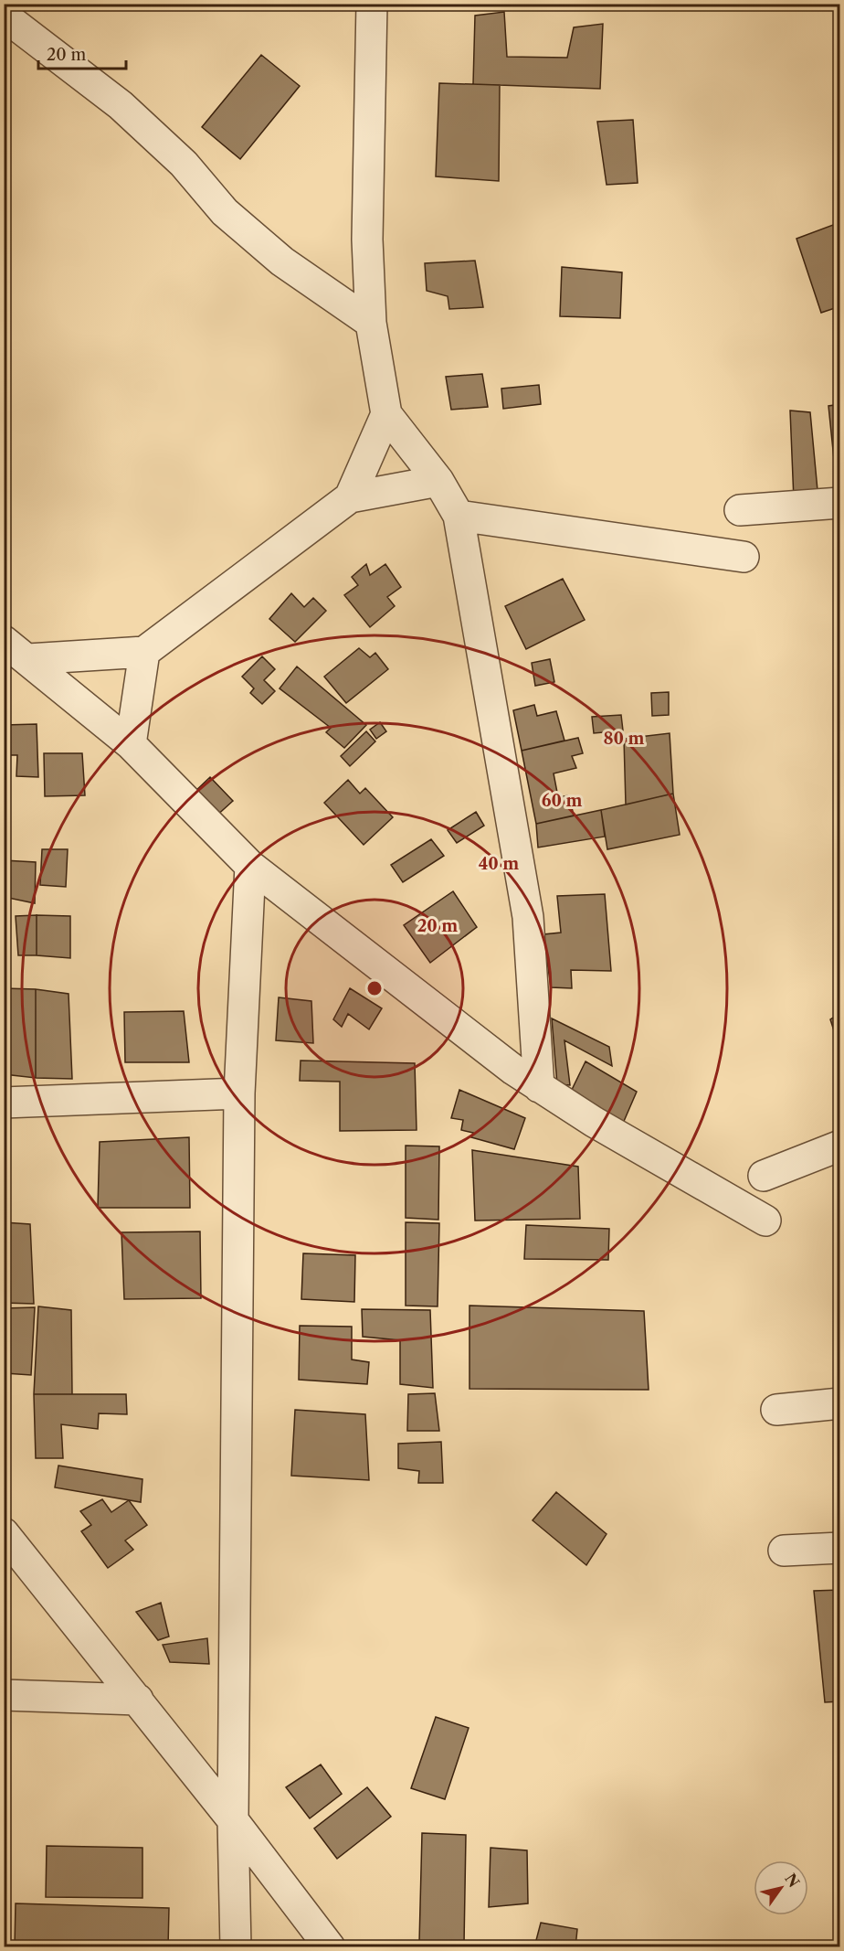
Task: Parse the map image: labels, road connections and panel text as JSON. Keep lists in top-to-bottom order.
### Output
{
  "scale_bar": "20 m",
  "north": "top right",
  "rings": [
    "80 m",
    "60 m",
    "40 m",
    "20 m"
  ]
}
